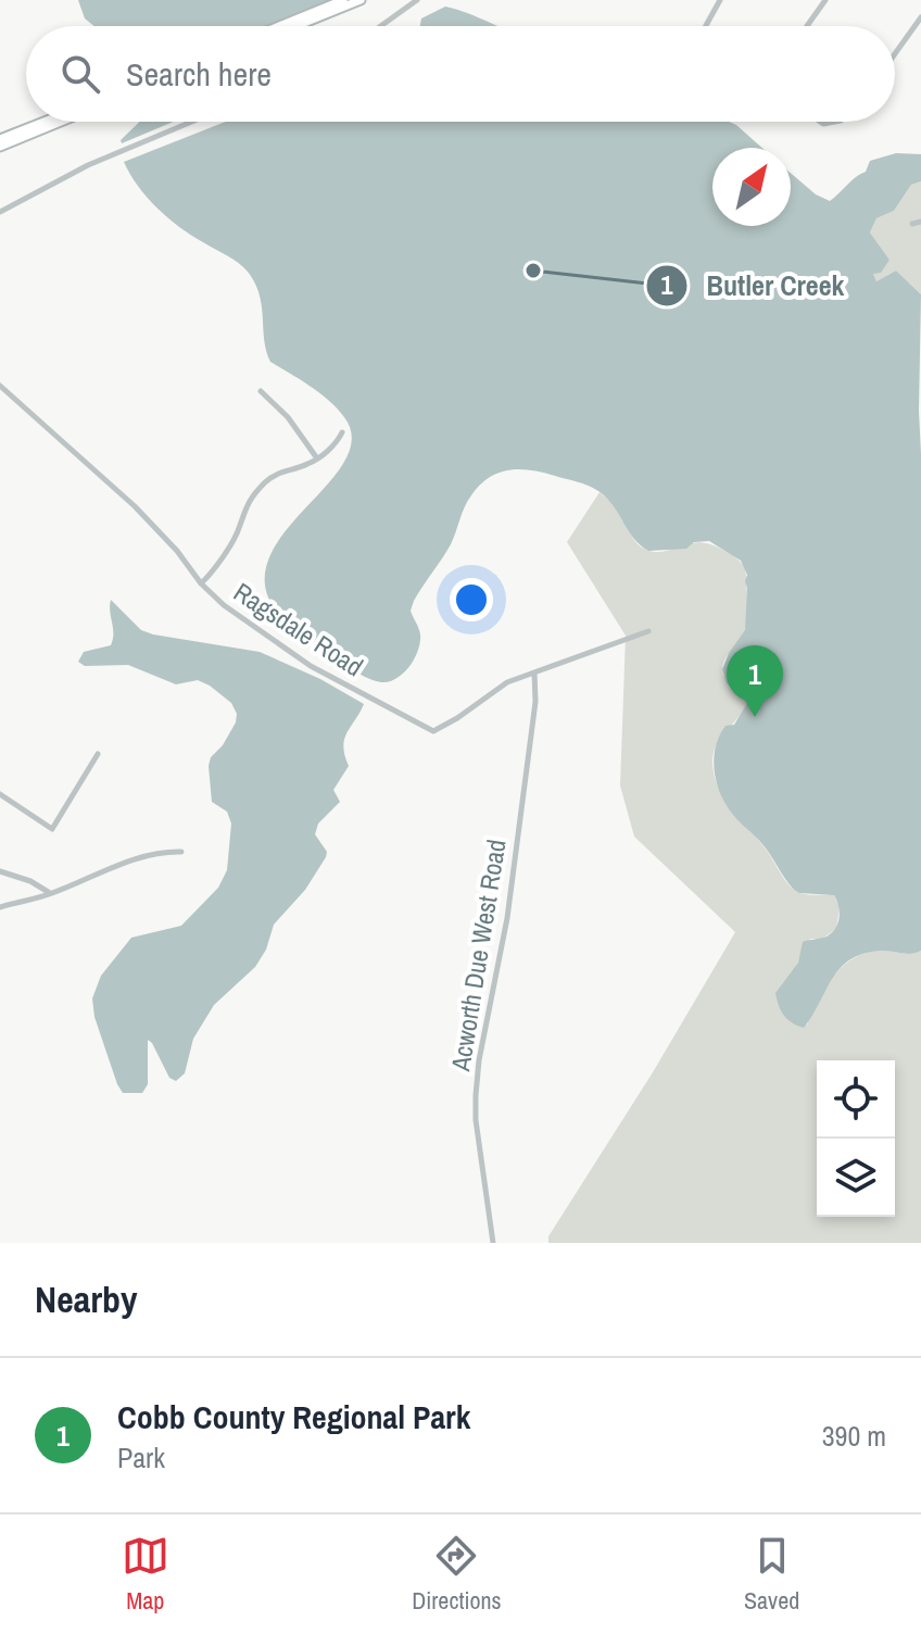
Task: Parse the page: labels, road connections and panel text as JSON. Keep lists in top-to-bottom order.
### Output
{
  "streets": {
    "street": ["Ragsdale Road", "Acworth Due West Road"]
  },
  "crossings": [
    ["Ragsdale Road", "Acworth Due West Road"]
  ],
  "places": ["Butler Creek"],
  "north": "top right",
  "page": {
    "search": "Search here",
    "pins": "1",
    "heading": "Nearby",
    "list": [
      {
        "mark": "1",
        "name": "Cobb County Regional Park",
        "note": "Park",
        "value": "390 m"
      }
    ],
    "nav": ["Map", "Directions", "Saved"]
  }
}
